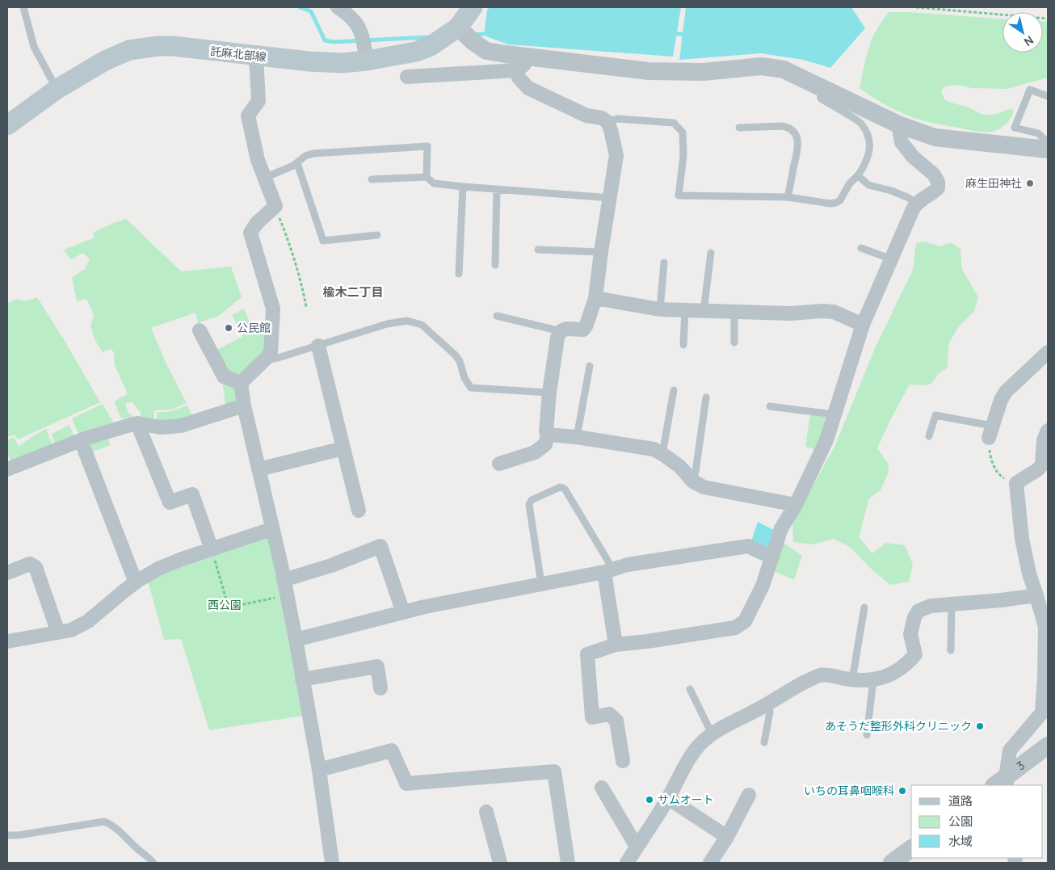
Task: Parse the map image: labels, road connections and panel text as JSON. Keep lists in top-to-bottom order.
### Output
{
  "streets": {
    "main road": ["託麻北部線"],
    "street": ["3"]
  },
  "districts": ["楡木二丁目"],
  "parks": ["西公園"],
  "places": [
    "麻生田神社",
    "公民館",
    "あそうだ整形外科クリニック",
    "いちの耳鼻咽喉科",
    "サムオート"
  ],
  "legend": ["道路", "公園", "水域"],
  "north": "bottom right"
}
